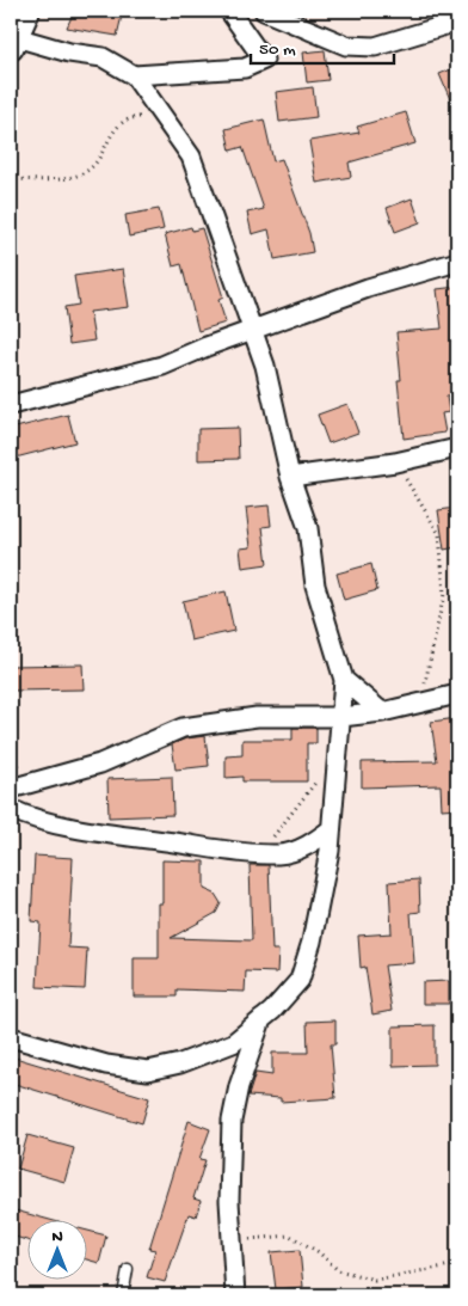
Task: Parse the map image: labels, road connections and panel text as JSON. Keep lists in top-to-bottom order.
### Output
{
  "scale_bar": "50 m",
  "north": "top"
}
